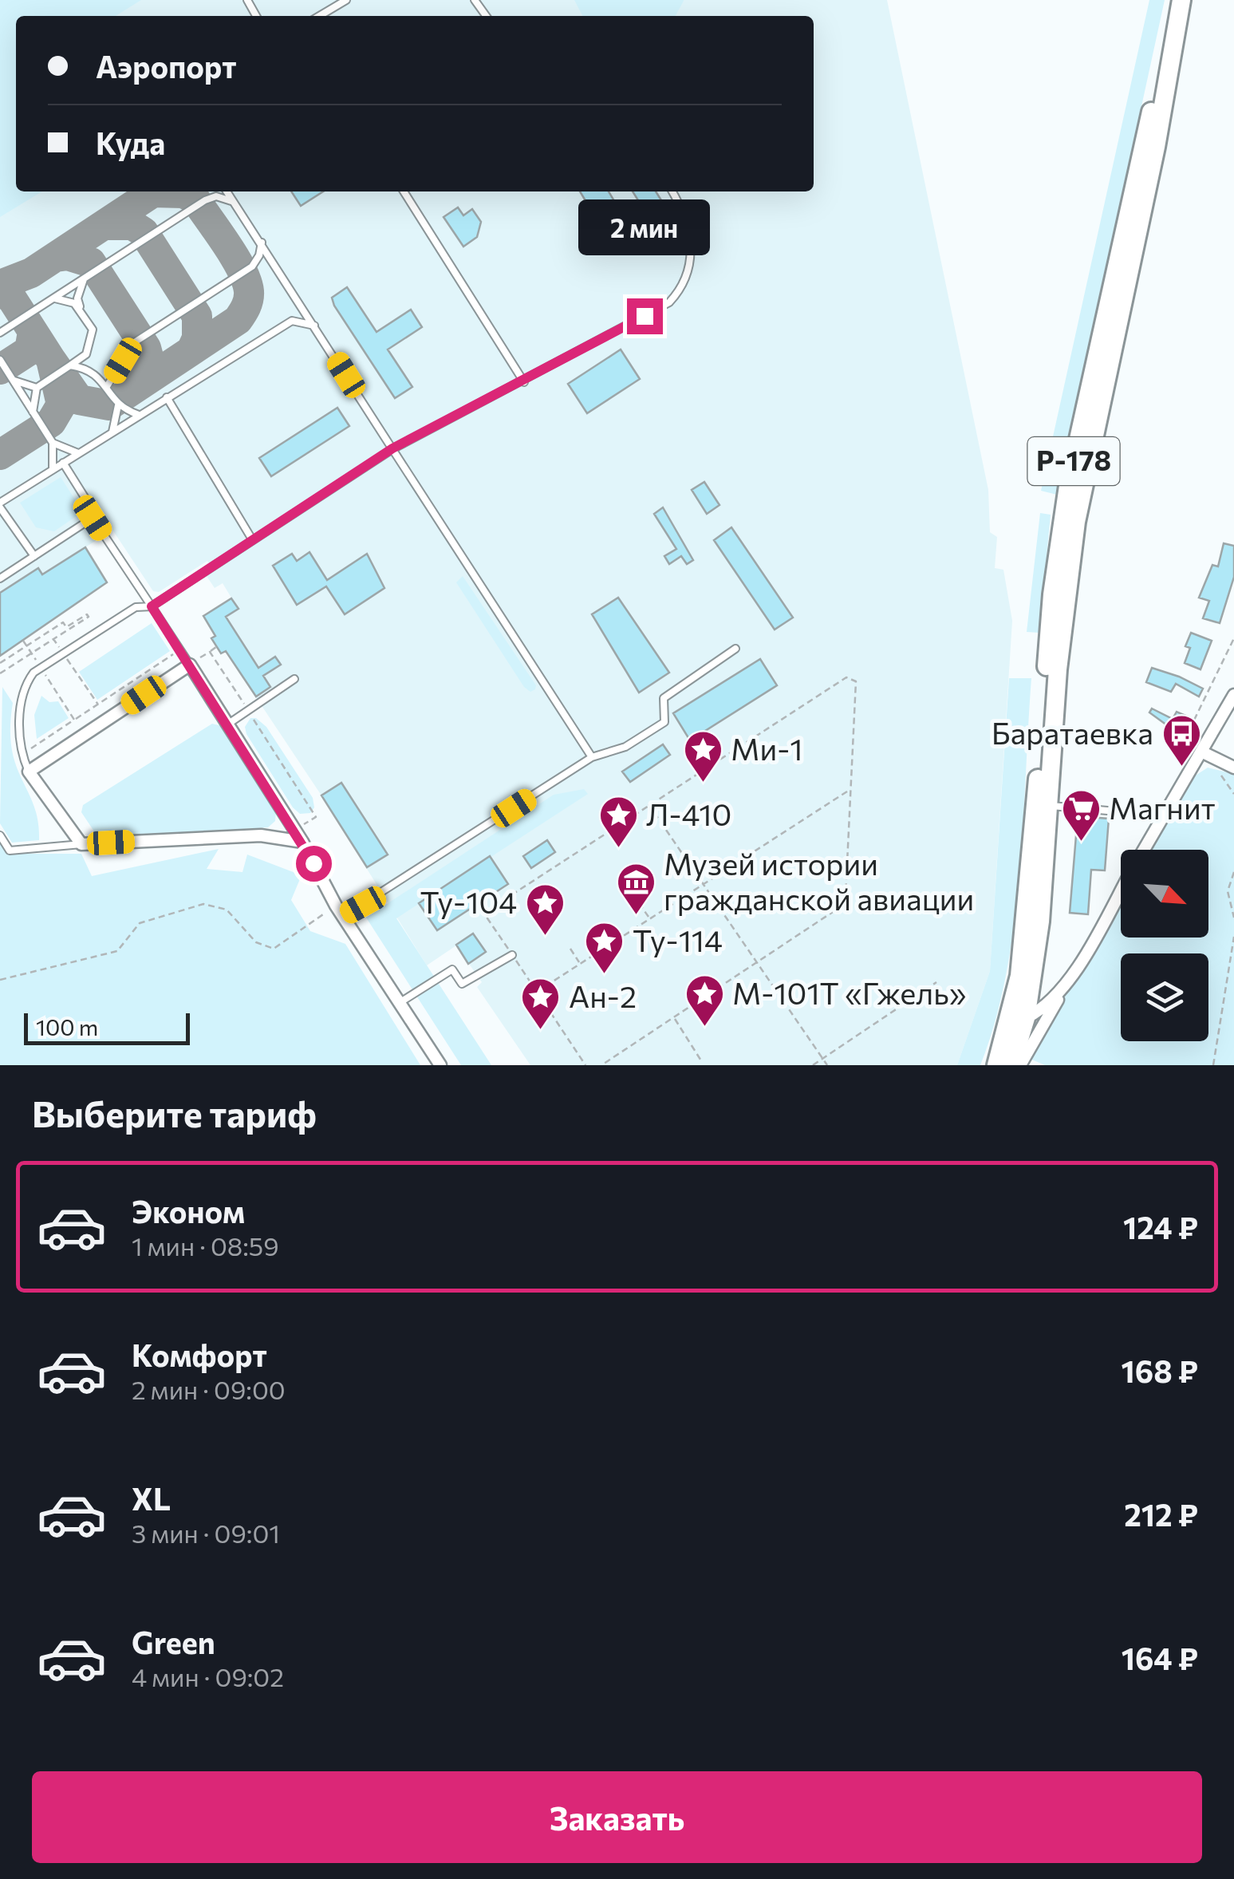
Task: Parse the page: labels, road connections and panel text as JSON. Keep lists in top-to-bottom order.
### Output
{
  "streets": {
    "highway": ["Р-178"]
  },
  "places": {
    "bus stop": ["Баратаевка"],
    "place": [
      "Ми-1",
      "Л-410",
      "Ту-104",
      "Ту-114",
      "М-101Т «Гжель»",
      "Ан-2"
    ],
    "supermarket": ["Магнит"],
    "museum": ["Музей истории гражданской авиации"]
  },
  "scale_bar": "100 m",
  "north": "bottom right",
  "page": {
    "banner": ["Аэропорт", "Куда"],
    "bubble": "2 мин",
    "scale": "100 m",
    "heading": "Выберите тариф",
    "list": [
      {
        "name": "Эконом",
        "note": "1 мин · 08:59",
        "value": "124 ₽"
      },
      {
        "name": "Комфорт",
        "note": "2 мин · 09:00",
        "value": "168 ₽"
      },
      {
        "name": "XL",
        "note": "3 мин · 09:01",
        "value": "212 ₽"
      },
      {
        "name": "Green",
        "note": "4 мин · 09:02",
        "value": "164 ₽"
      }
    ],
    "buttons": "Заказать"
  }
}
